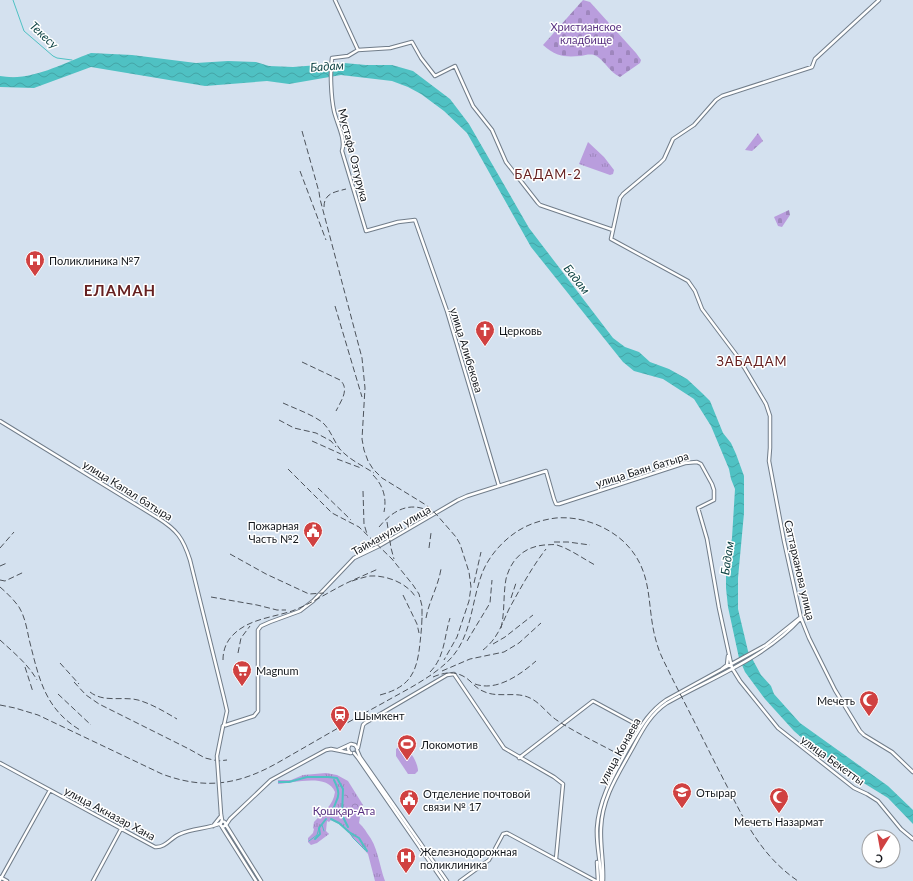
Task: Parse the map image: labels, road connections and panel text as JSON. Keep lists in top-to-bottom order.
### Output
{
  "streets": {
    "street": [
      "Мустафа Озтурука",
      "улица Алибекова",
      "улица Баян батыра",
      "улица Капал батыра",
      "Тайманулы улица",
      "Саттарханова улица",
      "улица Конаева",
      "улица Бекетты",
      "улица Акназар Хана"
    ]
  },
  "crossings": [
    ["Мустафа Озтурука", "улица Алибекова"],
    ["улица Алибекова", "Тайманулы улица"],
    ["улица Баян батыра", "Тайманулы улица"],
    ["улица Баян батыра", "улица Бекетты"],
    ["улица Капал батыра", "Тайманулы улица"],
    ["улица Капал батыра", "улица Акназар Хана"],
    ["Саттарханова улица", "улица Конаева"],
    ["улица Конаева", "улица Бекетты"]
  ],
  "districts": ["БАДАМ-2", "ЕЛАМАН", "ЗАБАДАМ"],
  "water": ["Текесу", "Бадам"],
  "parks": ["Христианское кладбище", "Қошқар-Ата"],
  "places": {
    "hospital": ["Поликлиника №7", "Железнодорожная поликлиника"],
    "church": ["Церковь"],
    "public building": ["Пожарная Часть №2", "Отделение почтовой связи № 17"],
    "supermarket": ["Magnum"],
    "mosque": ["Мечеть", "Мечеть Назармат"],
    "station": ["Шымкент"],
    "sports": ["Локомотив"],
    "school or university": ["Отырар"]
  },
  "north": "bottom"
}
